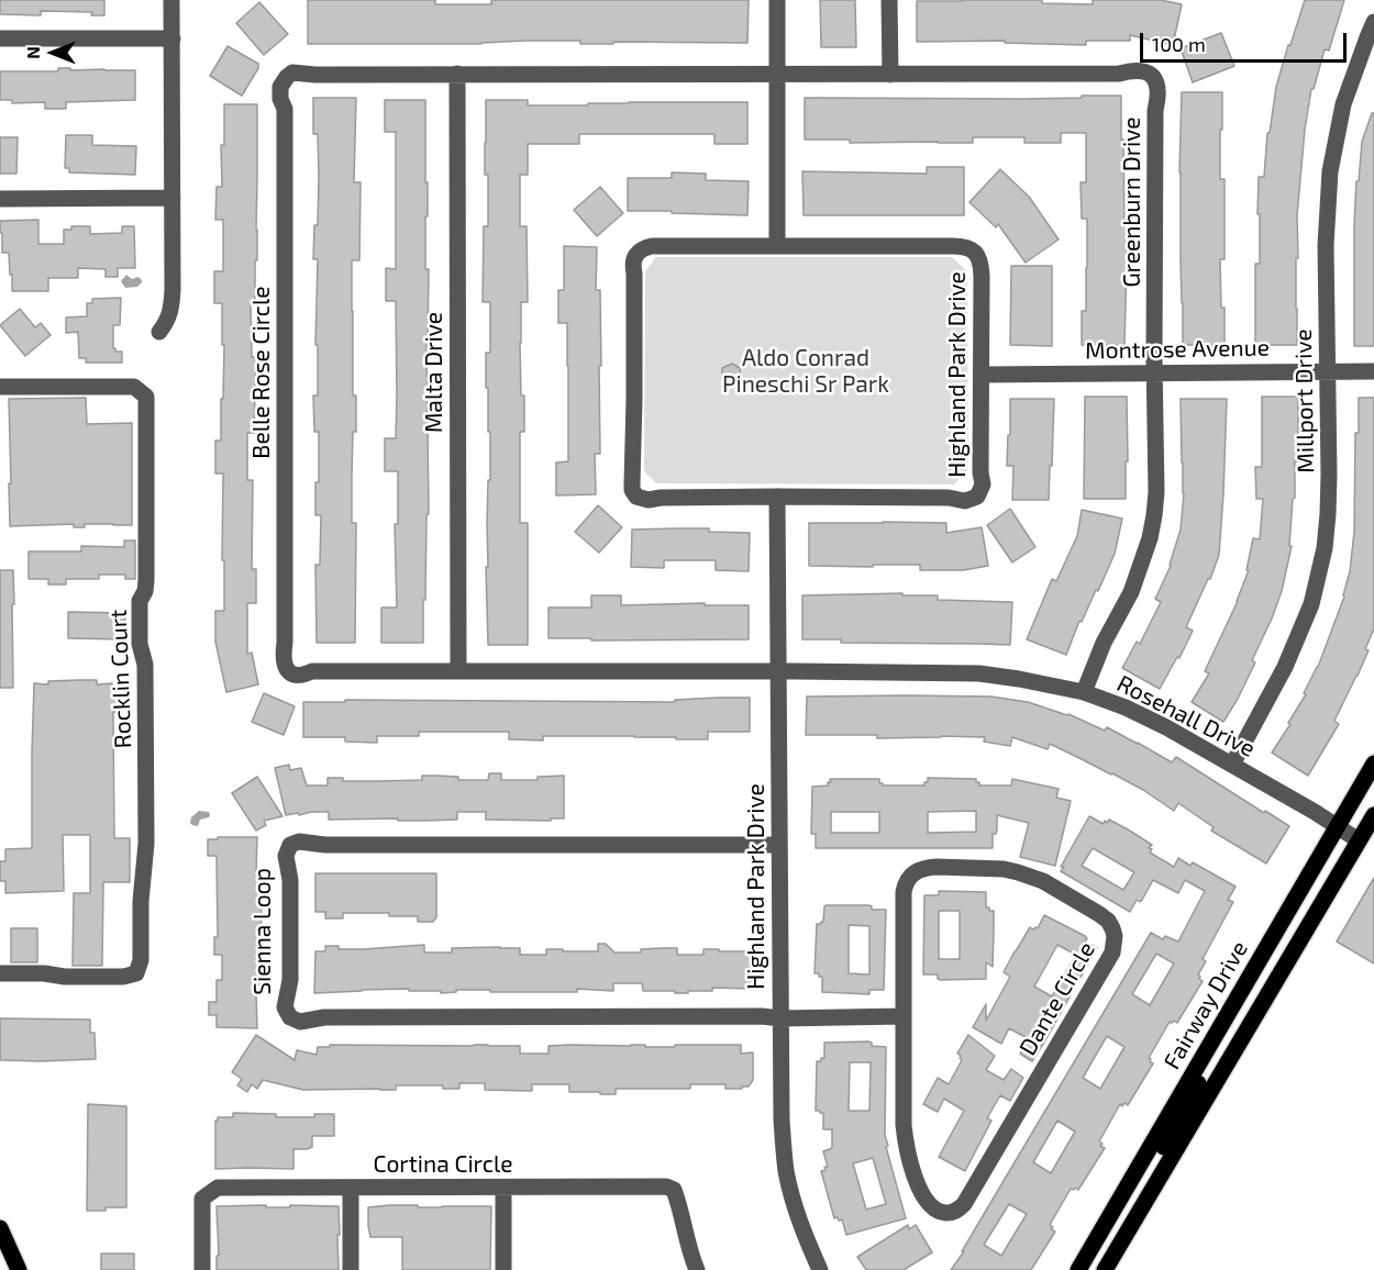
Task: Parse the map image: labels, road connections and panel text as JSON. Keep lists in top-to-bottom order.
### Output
{
  "streets": {
    "main road": ["Fairway Drive"],
    "street": [
      "Greenburn Drive",
      "Montrose Avenue",
      "Belle Rose Circle",
      "Malta Drive",
      "Highland Park Drive",
      "Millport Drive",
      "Rocklin Court",
      "Rosehall Drive",
      "Sienna Loop",
      "Dante Circle",
      "Cortina Circle"
    ]
  },
  "crossings": [
    ["Greenburn Drive", "Montrose Avenue"],
    ["Greenburn Drive", "Belle Rose Circle"],
    ["Greenburn Drive", "Rosehall Drive"],
    ["Montrose Avenue", "Highland Park Drive"],
    ["Montrose Avenue", "Millport Drive"],
    ["Belle Rose Circle", "Malta Drive"],
    ["Belle Rose Circle", "Highland Park Drive"],
    ["Belle Rose Circle", "Rosehall Drive"],
    ["Highland Park Drive", "Rosehall Drive"],
    ["Highland Park Drive", "Sienna Loop"],
    ["Millport Drive", "Rosehall Drive"],
    ["Rosehall Drive", "Fairway Drive"]
  ],
  "parks": ["Aldo Conrad Pineschi Sr Park"],
  "scale_bar": "100 m",
  "north": "left"
}
